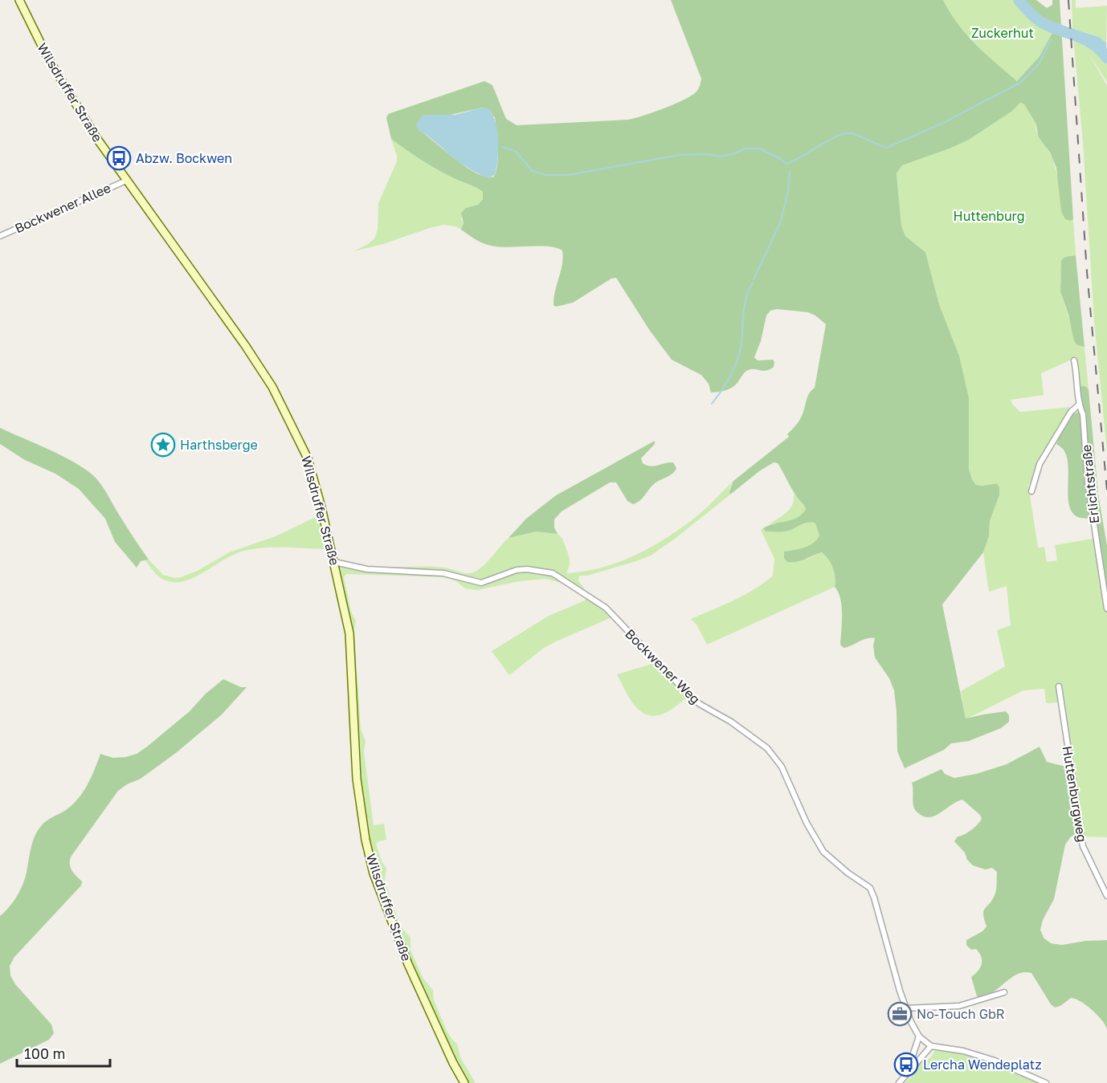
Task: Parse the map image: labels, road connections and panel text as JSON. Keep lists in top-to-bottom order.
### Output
{
  "streets": {
    "main road": ["Wilsdruffer Straße"],
    "street": [
      "Bockwener Allee",
      "Erlichtstraße",
      "Bockwener Weg",
      "Huttenburgweg"
    ]
  },
  "crossings": [
    ["Wilsdruffer Straße", "Bockwener Allee"],
    ["Wilsdruffer Straße", "Bockwener Weg"]
  ],
  "parks": ["Zuckerhut", "Huttenburg"],
  "places": {
    "bus stop": ["Abzw. Bockwen", "Lercha Wendeplatz"],
    "place": ["Harthsberge"],
    "office": ["No-Touch GbR"]
  },
  "scale_bar": "100 m"
}
